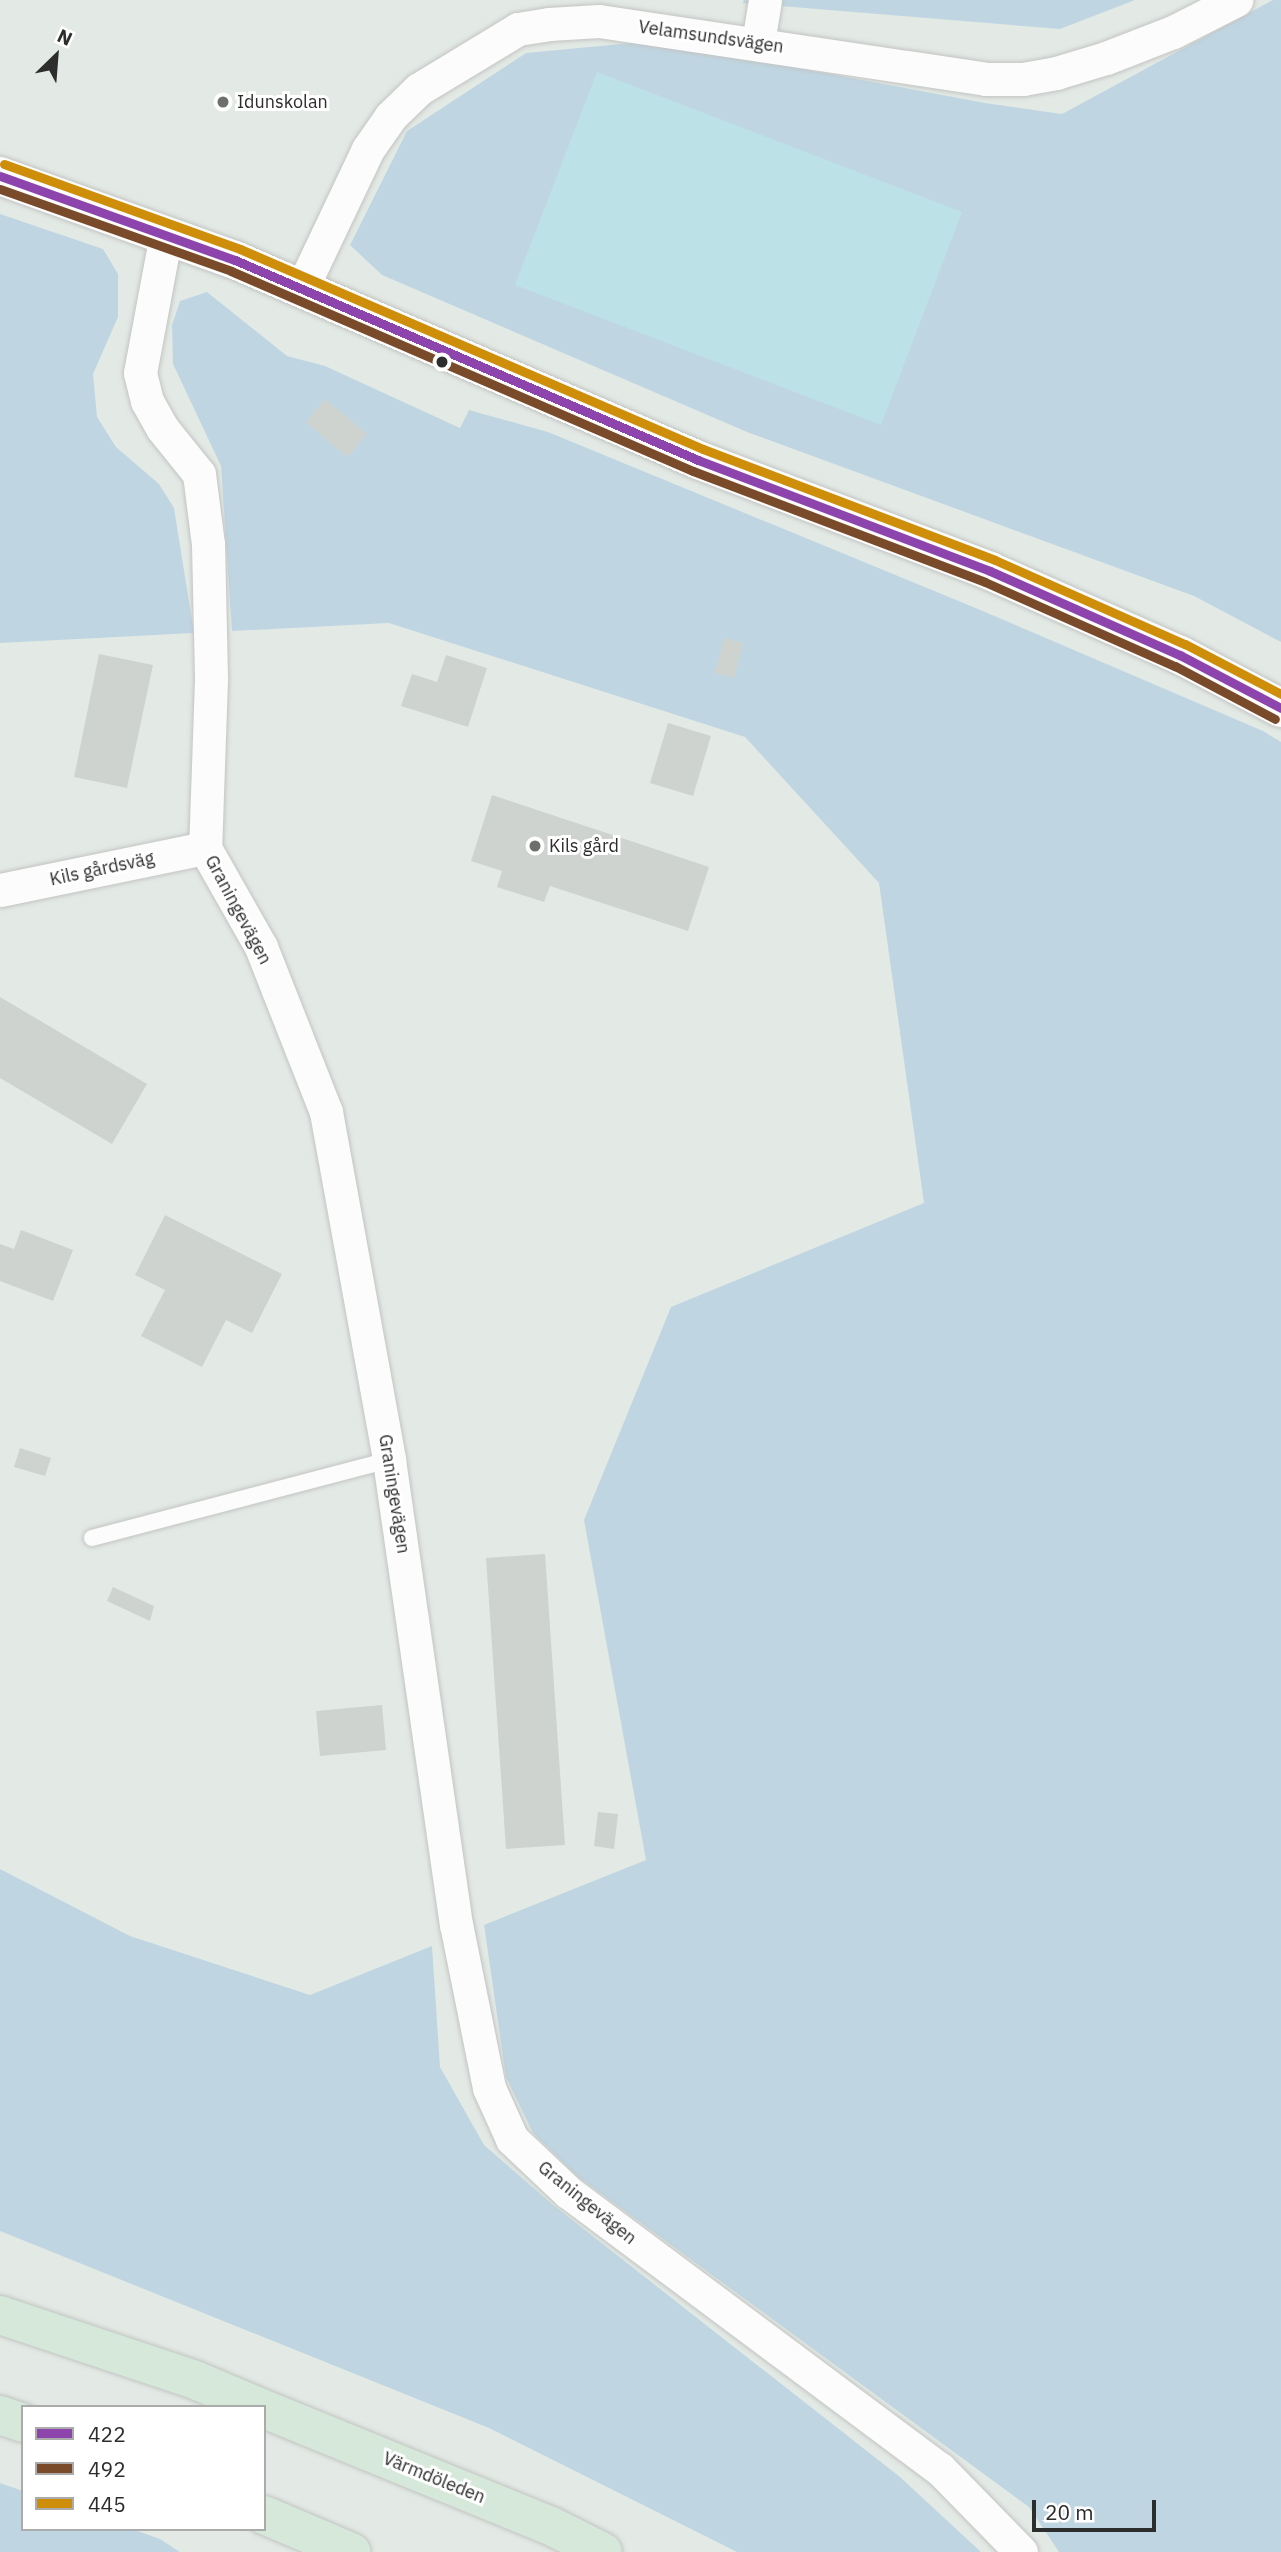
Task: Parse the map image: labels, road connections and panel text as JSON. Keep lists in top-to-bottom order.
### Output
{
  "streets": {
    "highway": ["Värmdöleden"],
    "street": ["Velamsundsvägen", "Kils gårdsväg", "Graningevägen"]
  },
  "crossings": [
    ["Kils gårdsväg", "Graningevägen"]
  ],
  "places": ["Idunskolan", "Kils gård"],
  "lines": ["transit line 445", "transit line 422", "transit line 492"],
  "legend": ["422", "492", "445"],
  "scale_bar": "20 m",
  "north": "top right"
}
